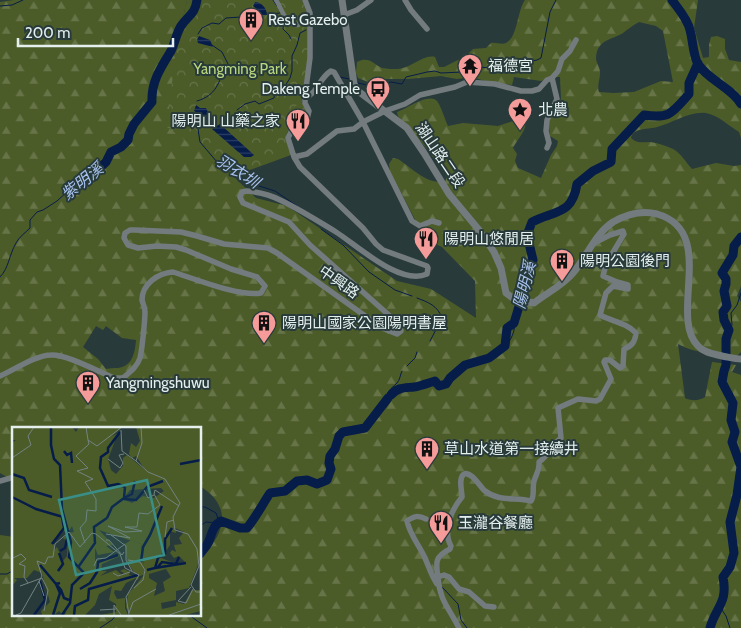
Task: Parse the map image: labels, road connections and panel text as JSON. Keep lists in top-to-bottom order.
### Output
{
  "streets": {
    "street": ["湖山路二段", "中興路"]
  },
  "water": ["羽衣圳", "紫明溪", "陽明溪"],
  "parks": ["Yangming Park"],
  "places": {
    "building": [
      "Rest Gazebo",
      "陽明公園後門",
      "陽明山國家公園陽明書屋",
      "Yangmingshuwu",
      "草山水道第一接續井"
    ],
    "temple": ["福德宮"],
    "bus stop": ["Dakeng Temple"],
    "place": ["北農"],
    "restaurant": ["陽明山 山藥之家", "陽明山悠閒居", "玉瀧谷餐廳"]
  },
  "scale_bar": "200 m"
}
